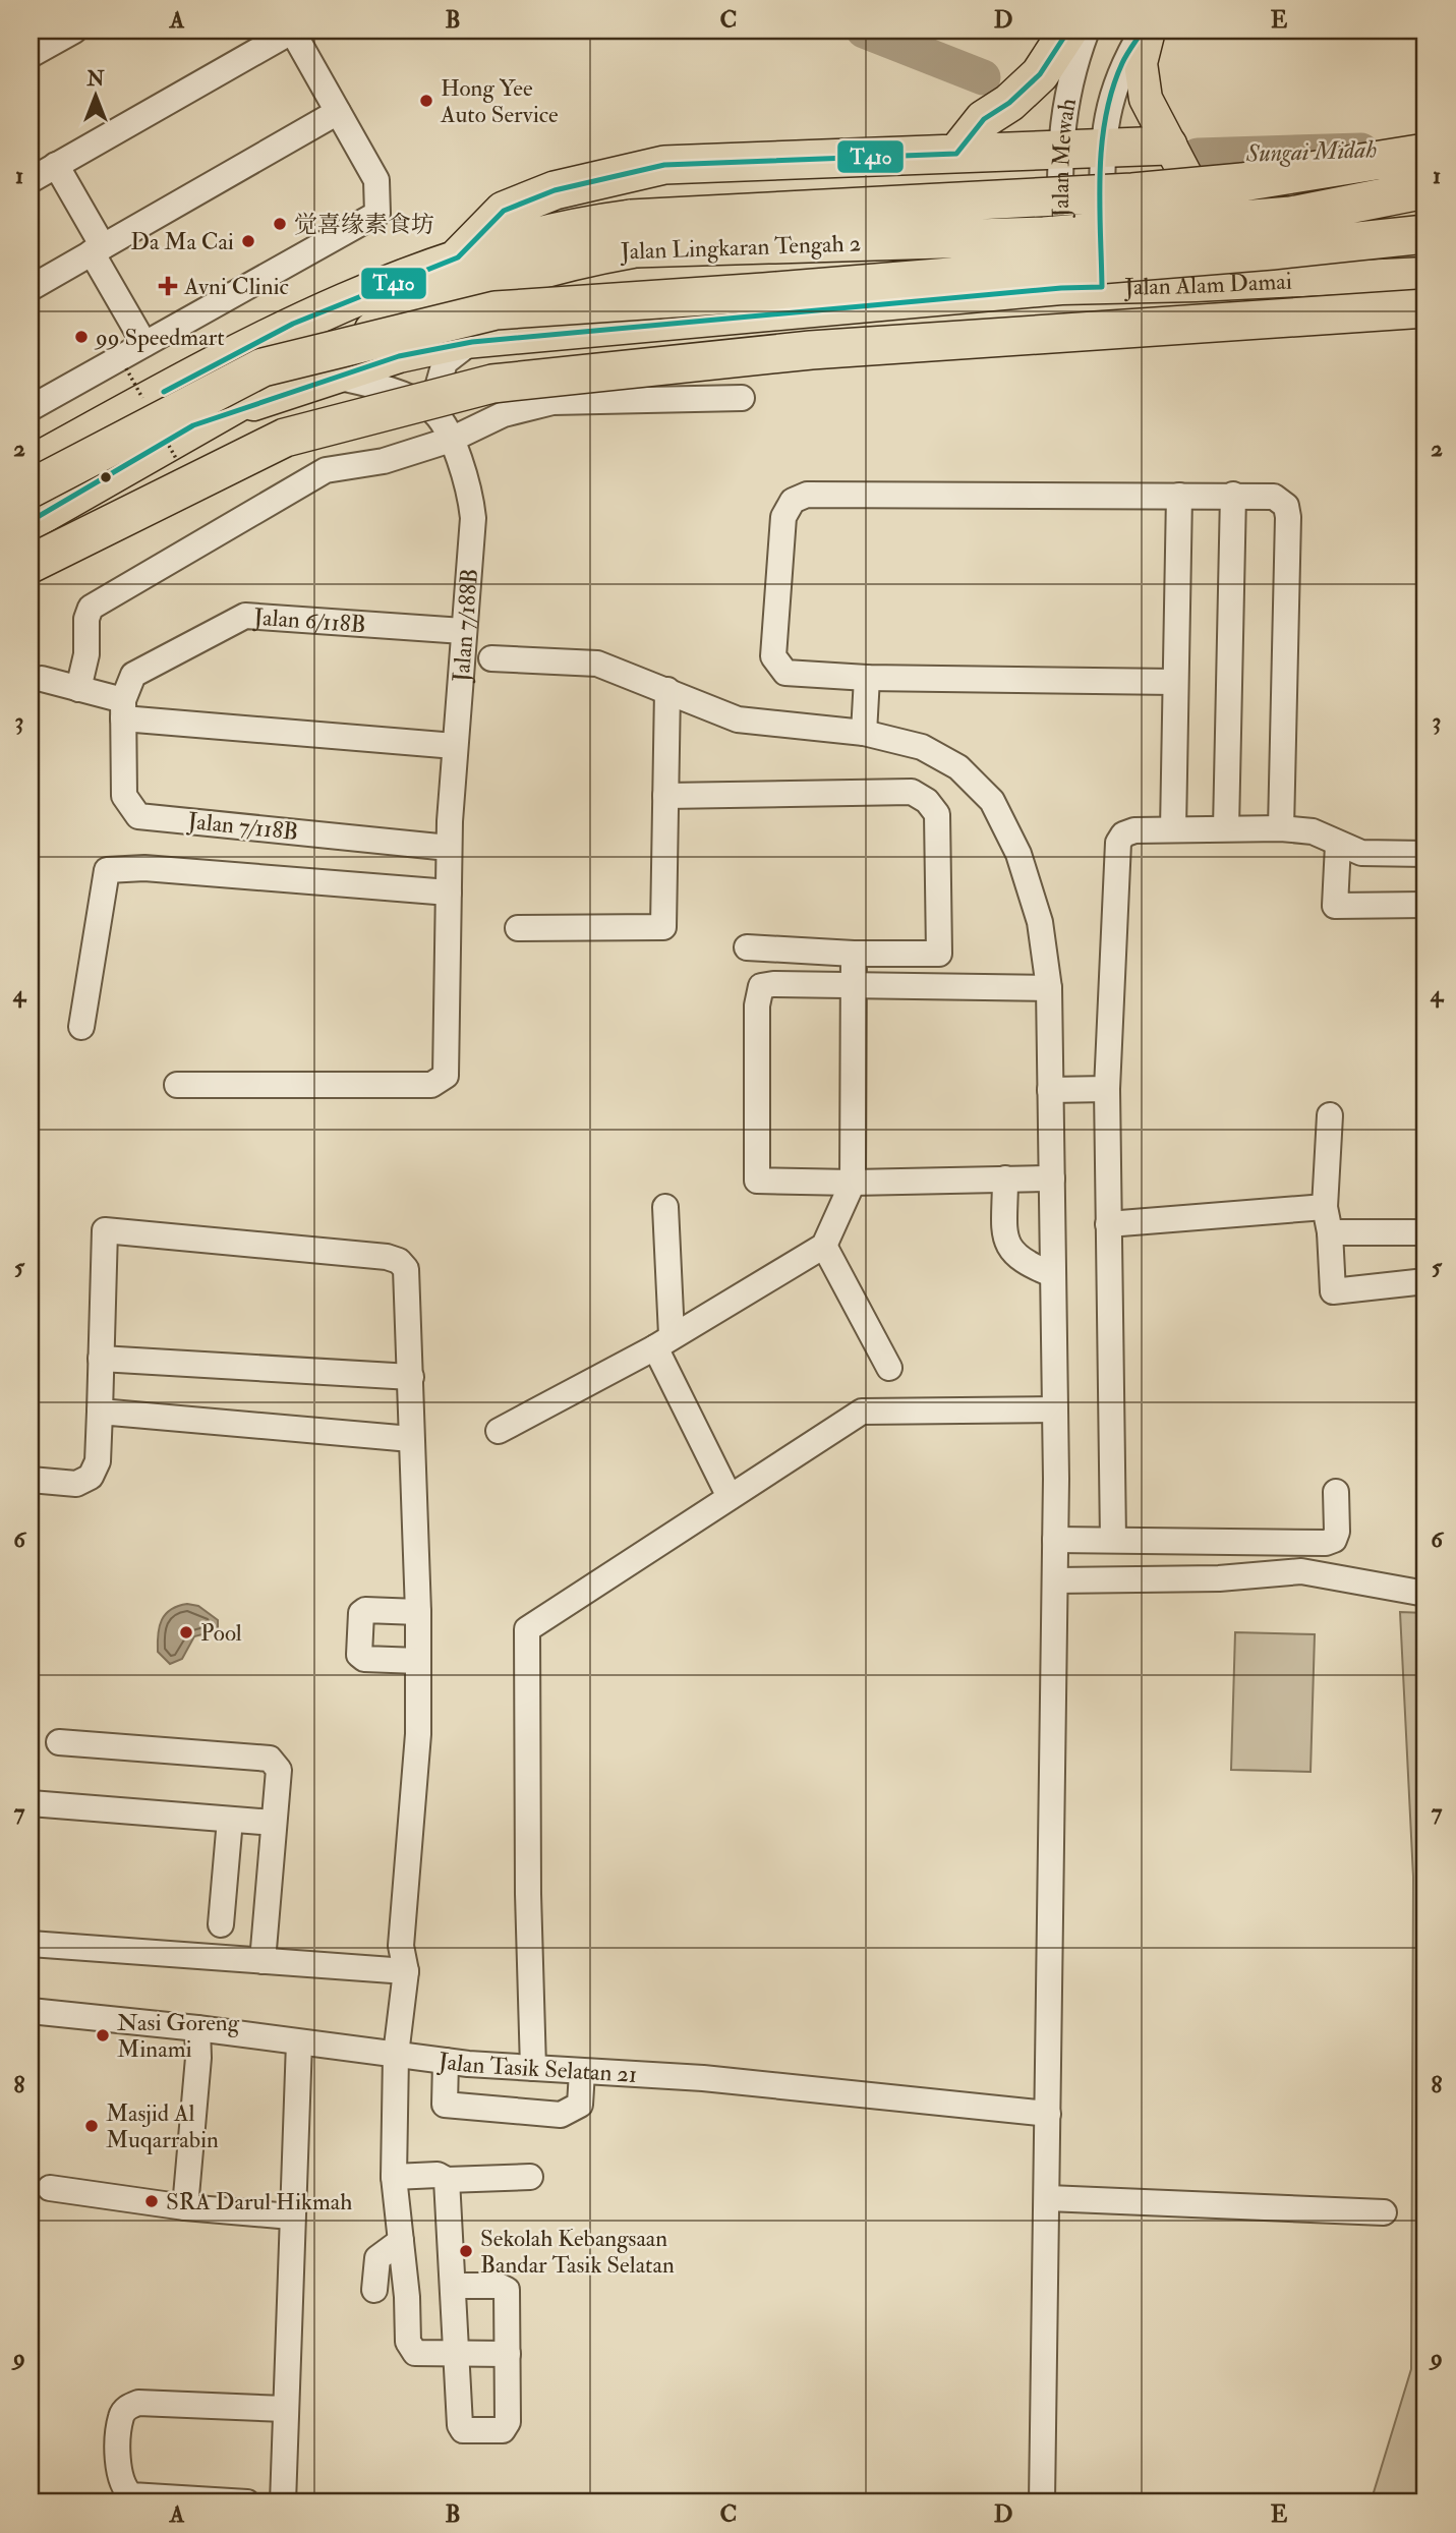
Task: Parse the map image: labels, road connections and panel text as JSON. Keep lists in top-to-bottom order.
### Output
{
  "streets": {
    "highway": ["Jalan Lingkaran Tengah 2"],
    "main road": ["Jalan Alam Damai"],
    "street": [
      "Jalan Mewah",
      "Jalan 6/118B",
      "Jalan 7/188B",
      "Jalan 7/118B",
      "Jalan Tasik Selatan 21"
    ]
  },
  "crossings": [
    ["Jalan Mewah", "Jalan Alam Damai"],
    ["Jalan Lingkaran Tengah 2", "Jalan Alam Damai"],
    ["Jalan 6/118B", "Jalan 7/188B"],
    ["Jalan 6/118B", "Jalan 7/118B"],
    ["Jalan 7/188B", "Jalan 7/118B"]
  ],
  "water": ["Sungai Midah"],
  "places": {
    "other": [
      "Hong Yee Auto Service",
      "觉喜缘素食坊",
      "Da Ma Cai",
      "99 Speedmart",
      "Pool",
      "Nasi Goreng Minami",
      "Masjid Al Muqarrabin",
      "SRA Darul Hikmah",
      "Sekolah Kebangsaan Bandar Tasik Selatan"
    ],
    "health": ["Avni Clinic"]
  },
  "lines": ["transit line T410"],
  "north": "top",
  "grid": {
    "columns": [
      "A",
      "B",
      "C",
      "D",
      "E"
    ],
    "rows": [
      "1",
      "2",
      "3",
      "4",
      "5",
      "6",
      "7",
      "8",
      "9"
    ]
  }
}
